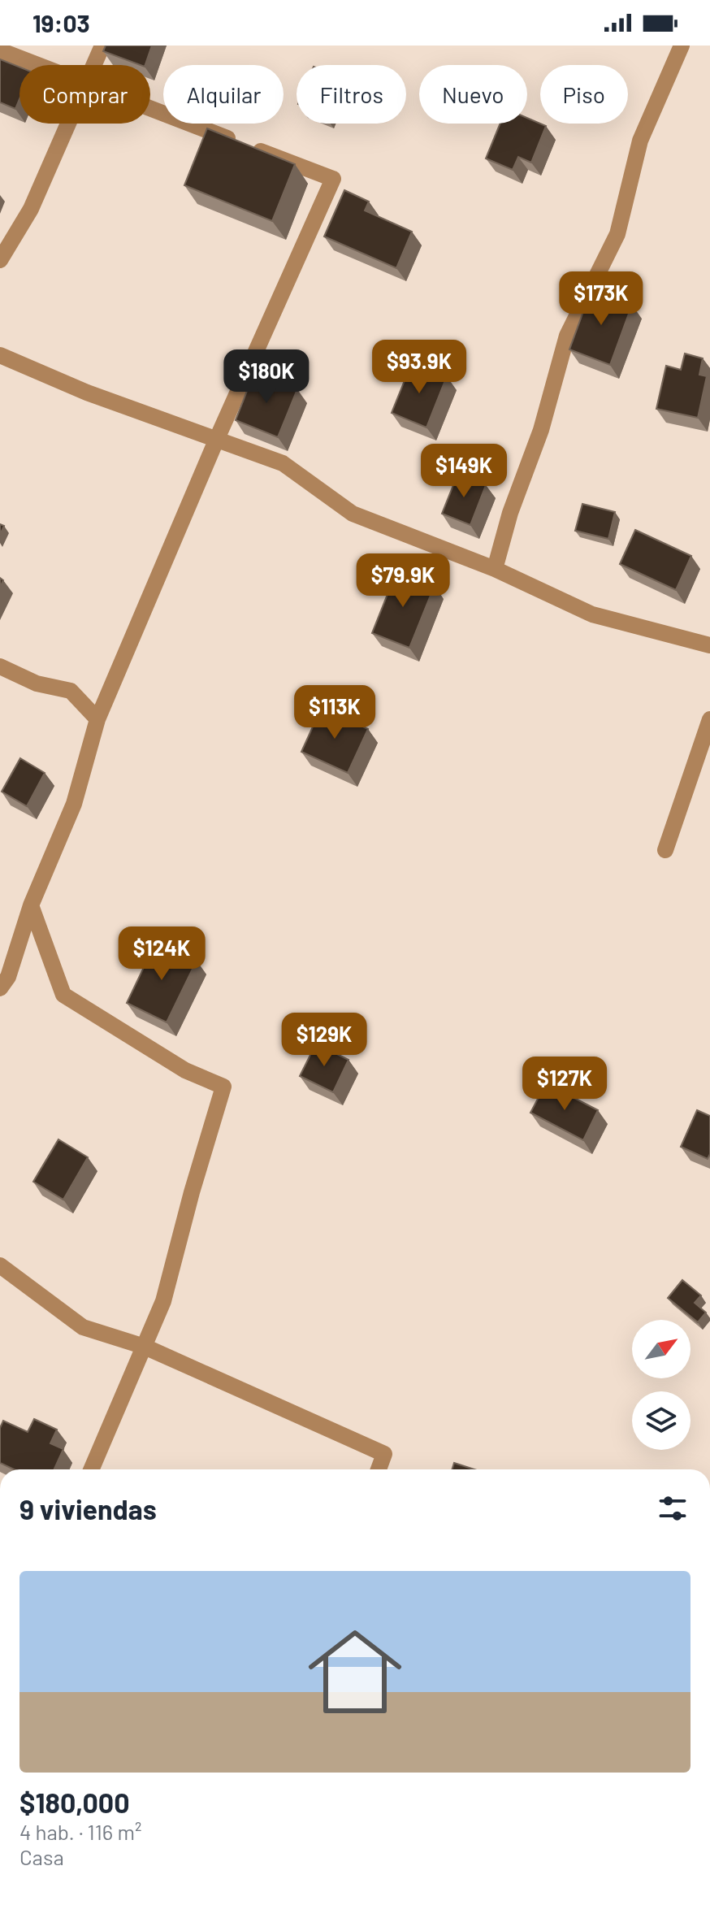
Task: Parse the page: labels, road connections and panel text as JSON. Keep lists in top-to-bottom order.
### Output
{
  "north": "top right",
  "page": {
    "status": "19:03",
    "chip": [
      "Comprar",
      "Alquilar",
      "Filtros",
      "Nuevo",
      "Piso"
    ],
    "price": [
      "$173K",
      "$93.9K",
      "$180K",
      "$149K",
      "$79.9K",
      "$113K",
      "$124K",
      "$129K",
      "$127K"
    ],
    "heading": "9 viviendas",
    "list": [
      {
        "name": "$180,000",
        "note": "4 hab. · 116 m² · Casa"
      }
    ]
  }
}
